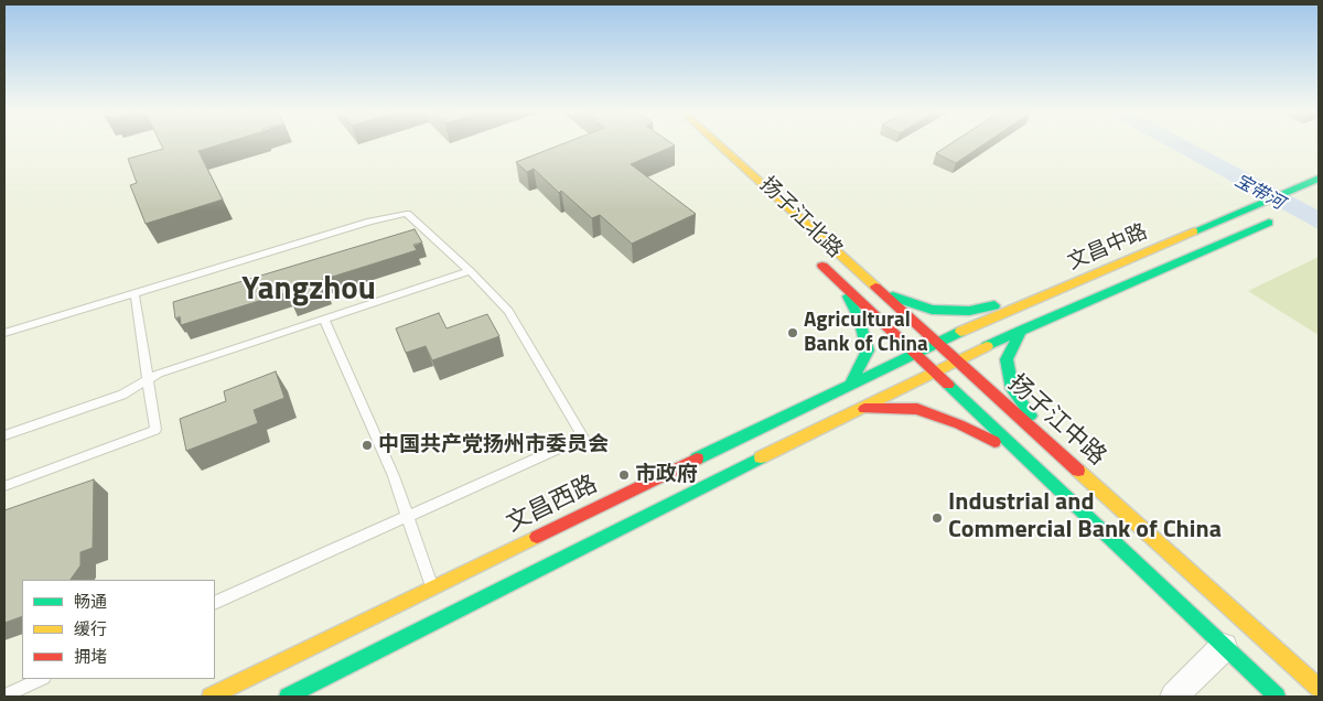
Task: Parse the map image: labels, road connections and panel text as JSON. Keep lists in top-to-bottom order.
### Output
{
  "streets": {
    "main road": [
      "扬子江北路",
      "文昌中路",
      "扬子江中路",
      "文昌西路"
    ]
  },
  "crossings": [
    ["扬子江北路", "文昌中路"],
    ["扬子江北路", "扬子江中路"],
    ["扬子江北路", "文昌西路"],
    ["文昌中路", "扬子江中路"],
    ["文昌中路", "文昌西路"]
  ],
  "districts": ["Yangzhou"],
  "water": ["宝带河"],
  "places": [
    "Agricultural Bank of China",
    "中国共产党扬州市委员会",
    "市政府",
    "Industrial and Commercial Bank of China"
  ],
  "legend": ["畅通", "缓行", "拥堵"]
}
